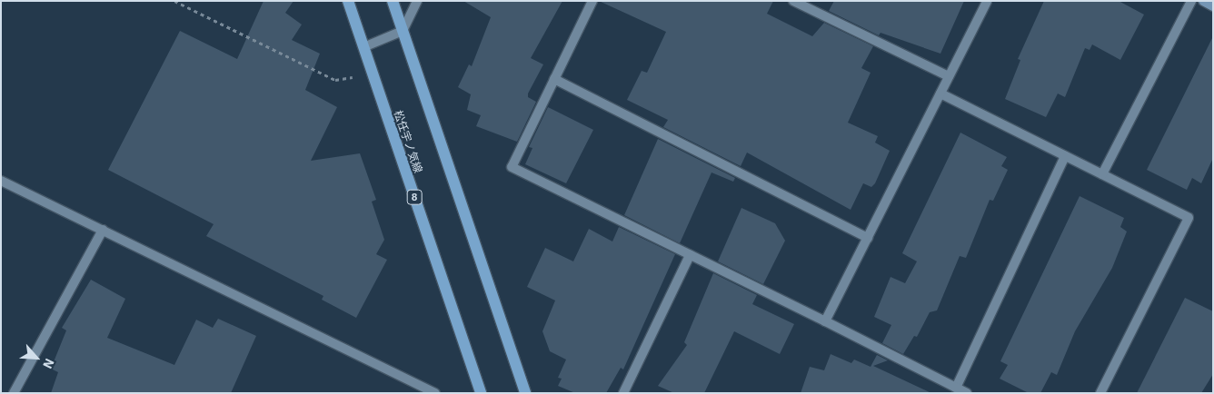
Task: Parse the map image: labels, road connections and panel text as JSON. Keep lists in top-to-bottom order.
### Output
{
  "streets": {
    "main road": ["松任宇ノ気線", "8"]
  },
  "north": "bottom right"
}
